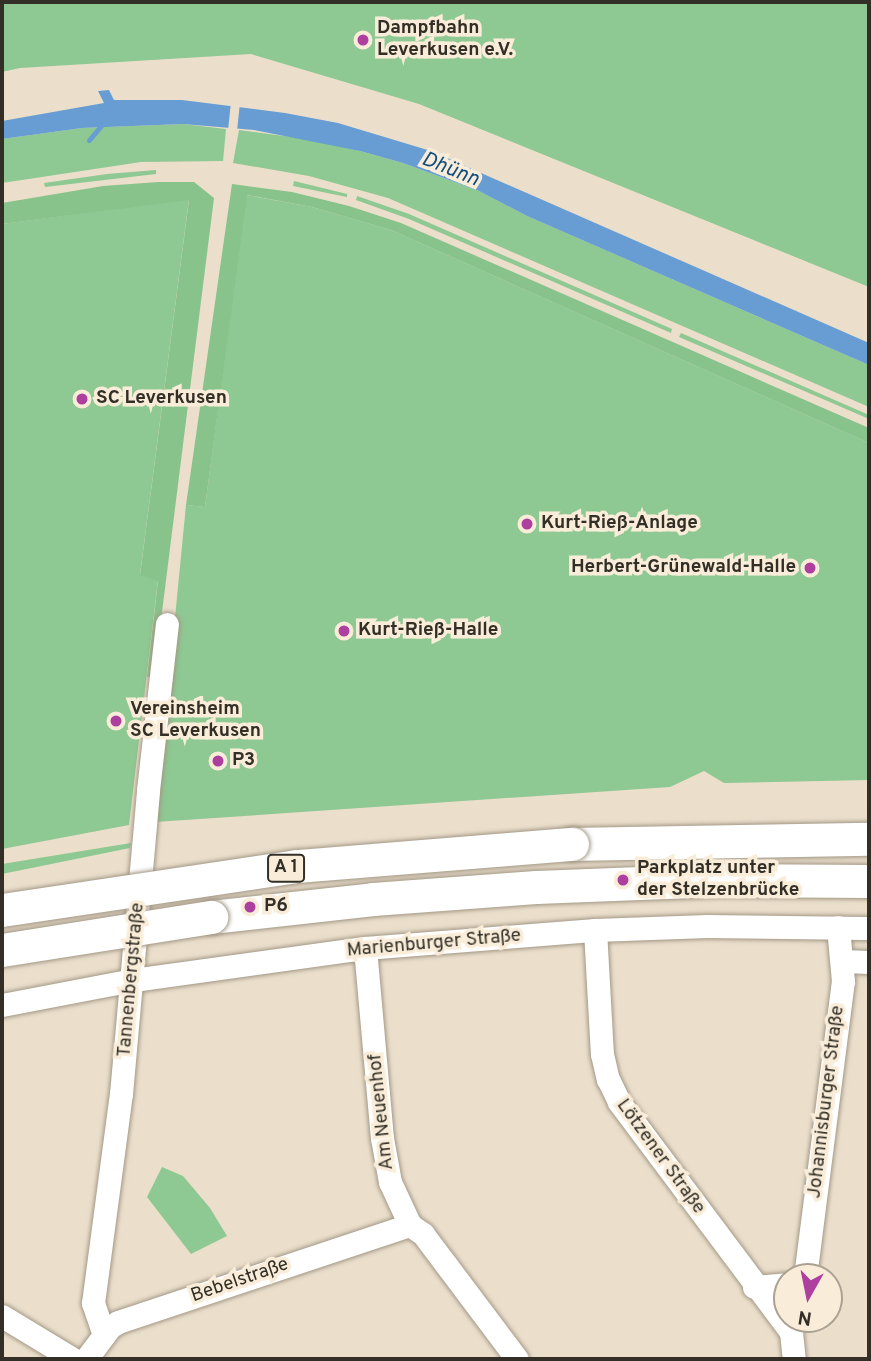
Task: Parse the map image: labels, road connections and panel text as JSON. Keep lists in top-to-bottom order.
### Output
{
  "streets": {
    "highway": ["A 1"],
    "street": [
      "Marienburger Straße",
      "Tannenbergstraße",
      "Johannisburger Straße",
      "Am Neuenhof",
      "Lötzener Straße",
      "Bebelstraße"
    ]
  },
  "crossings": [
    ["Marienburger Straße", "Tannenbergstraße"],
    ["Marienburger Straße", "Johannisburger Straße"],
    ["Marienburger Straße", "Am Neuenhof"],
    ["Marienburger Straße", "Lötzener Straße"],
    ["Tannenbergstraße", "Bebelstraße"],
    ["Am Neuenhof", "Bebelstraße"]
  ],
  "water": ["Dhünn"],
  "places": [
    "Dampfbahn Leverkusen e.V.",
    "SC Leverkusen",
    "Kurt-Rieß-Anlage",
    "Herbert-Grünewald-Halle",
    "Kurt-Rieß-Halle",
    "Vereinsheim SC Leverkusen",
    "P3",
    "Parkplatz unter der Stelzenbrücke",
    "P6"
  ],
  "north": "bottom"
}
